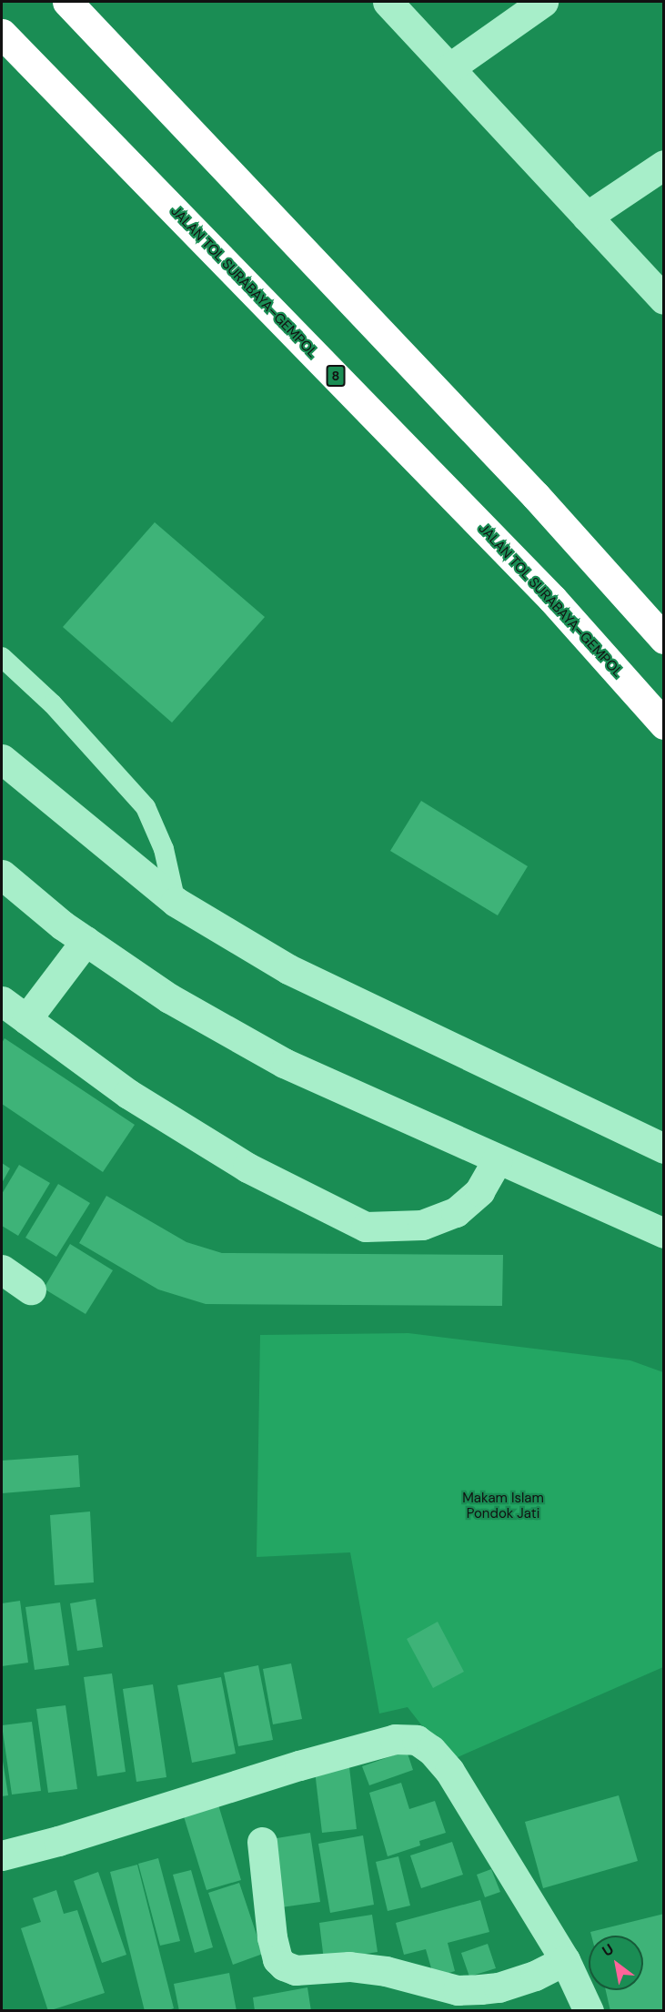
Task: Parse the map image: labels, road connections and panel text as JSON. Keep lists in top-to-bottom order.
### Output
{
  "streets": {
    "highway": ["JALAN TOL SURABAYA–GEMPOL", "8"]
  },
  "parks": ["Makam Islam Pondok Jati"],
  "north": "top left"
}
